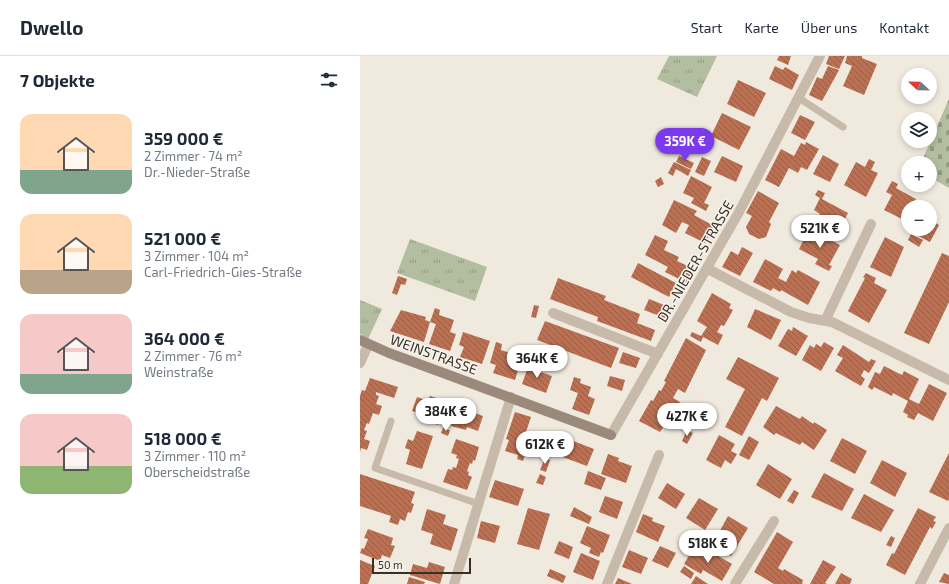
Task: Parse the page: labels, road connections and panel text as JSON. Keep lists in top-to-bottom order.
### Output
{
  "streets": {
    "street": ["DR.-NIEDER-STRASSE", "WEINSTRASSE"]
  },
  "crossings": [
    ["DR.-NIEDER-STRASSE", "WEINSTRASSE"]
  ],
  "scale_bar": "50 m",
  "north": "left",
  "page": {
    "header": "Dwello",
    "nav": [
      "Start",
      "Karte",
      "Über uns",
      "Kontakt"
    ],
    "heading": "7 Objekte",
    "map_buttons": ["+", "−"],
    "list": [
      {
        "name": "359 000 €",
        "note": "2 Zimmer · 74 m² · Dr.-Nieder-Straße"
      },
      {
        "name": "521 000 €",
        "note": "3 Zimmer · 104 m² · Carl-Friedrich-Gies-Straße"
      },
      {
        "name": "364 000 €",
        "note": "2 Zimmer · 76 m² · Weinstraße"
      },
      {
        "name": "518 000 €",
        "note": "3 Zimmer · 110 m² · Oberscheidstraße"
      }
    ],
    "price": [
      "359K €",
      "521K €",
      "364K €",
      "384K €",
      "427K €",
      "612K €",
      "518K €"
    ],
    "scale": "50 m"
  }
}
